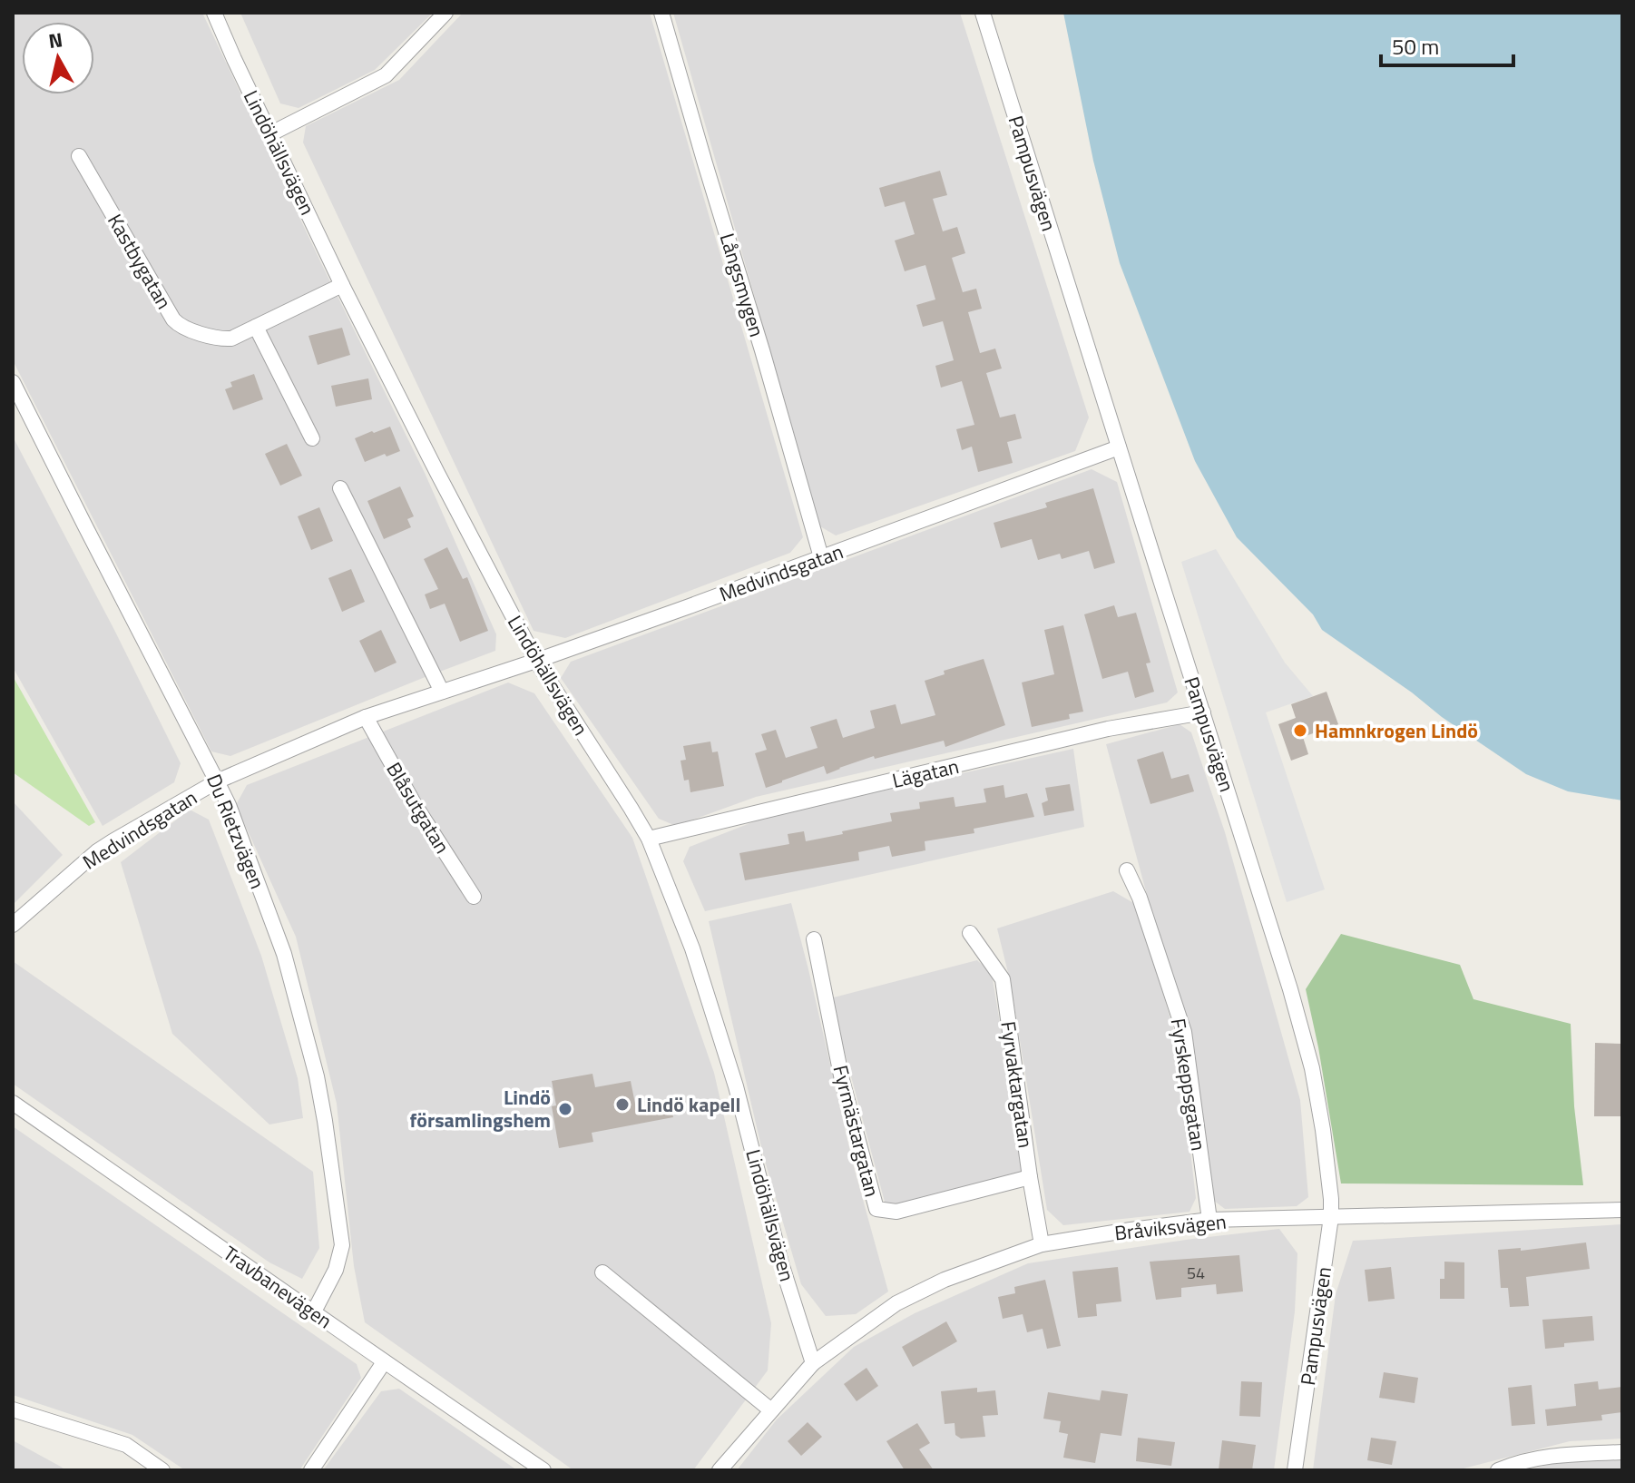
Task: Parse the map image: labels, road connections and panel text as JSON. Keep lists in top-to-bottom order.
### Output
{
  "streets": {
    "street": [
      "Lindöhällsvägen",
      "Pampusvägen",
      "Kastbygatan",
      "Långsmygen",
      "Medvindsgatan",
      "Lägatan",
      "Blåsutgatan",
      "Du Rietzvägen",
      "Fyrvaktargatan",
      "Fyrskeppsgatan",
      "Fyrmästargatan",
      "Bråviksvägen",
      "Travbanevägen"
    ]
  },
  "crossings": [
    ["Lindöhällsvägen", "Kastbygatan"],
    ["Lindöhällsvägen", "Medvindsgatan"],
    ["Lindöhällsvägen", "Lägatan"],
    ["Lindöhällsvägen", "Bråviksvägen"],
    ["Pampusvägen", "Medvindsgatan"],
    ["Pampusvägen", "Lägatan"],
    ["Pampusvägen", "Bråviksvägen"],
    ["Långsmygen", "Medvindsgatan"],
    ["Medvindsgatan", "Blåsutgatan"],
    ["Medvindsgatan", "Du Rietzvägen"],
    ["Du Rietzvägen", "Travbanevägen"],
    ["Fyrvaktargatan", "Fyrmästargatan"],
    ["Fyrvaktargatan", "Bråviksvägen"],
    ["Fyrskeppsgatan", "Bråviksvägen"]
  ],
  "places": ["Hamnkrogen Lindö", "Lindö kapell", "Lindö församlingshem"],
  "house_numbers": ["54"],
  "scale_bar": "50 m",
  "north": "top"
}
